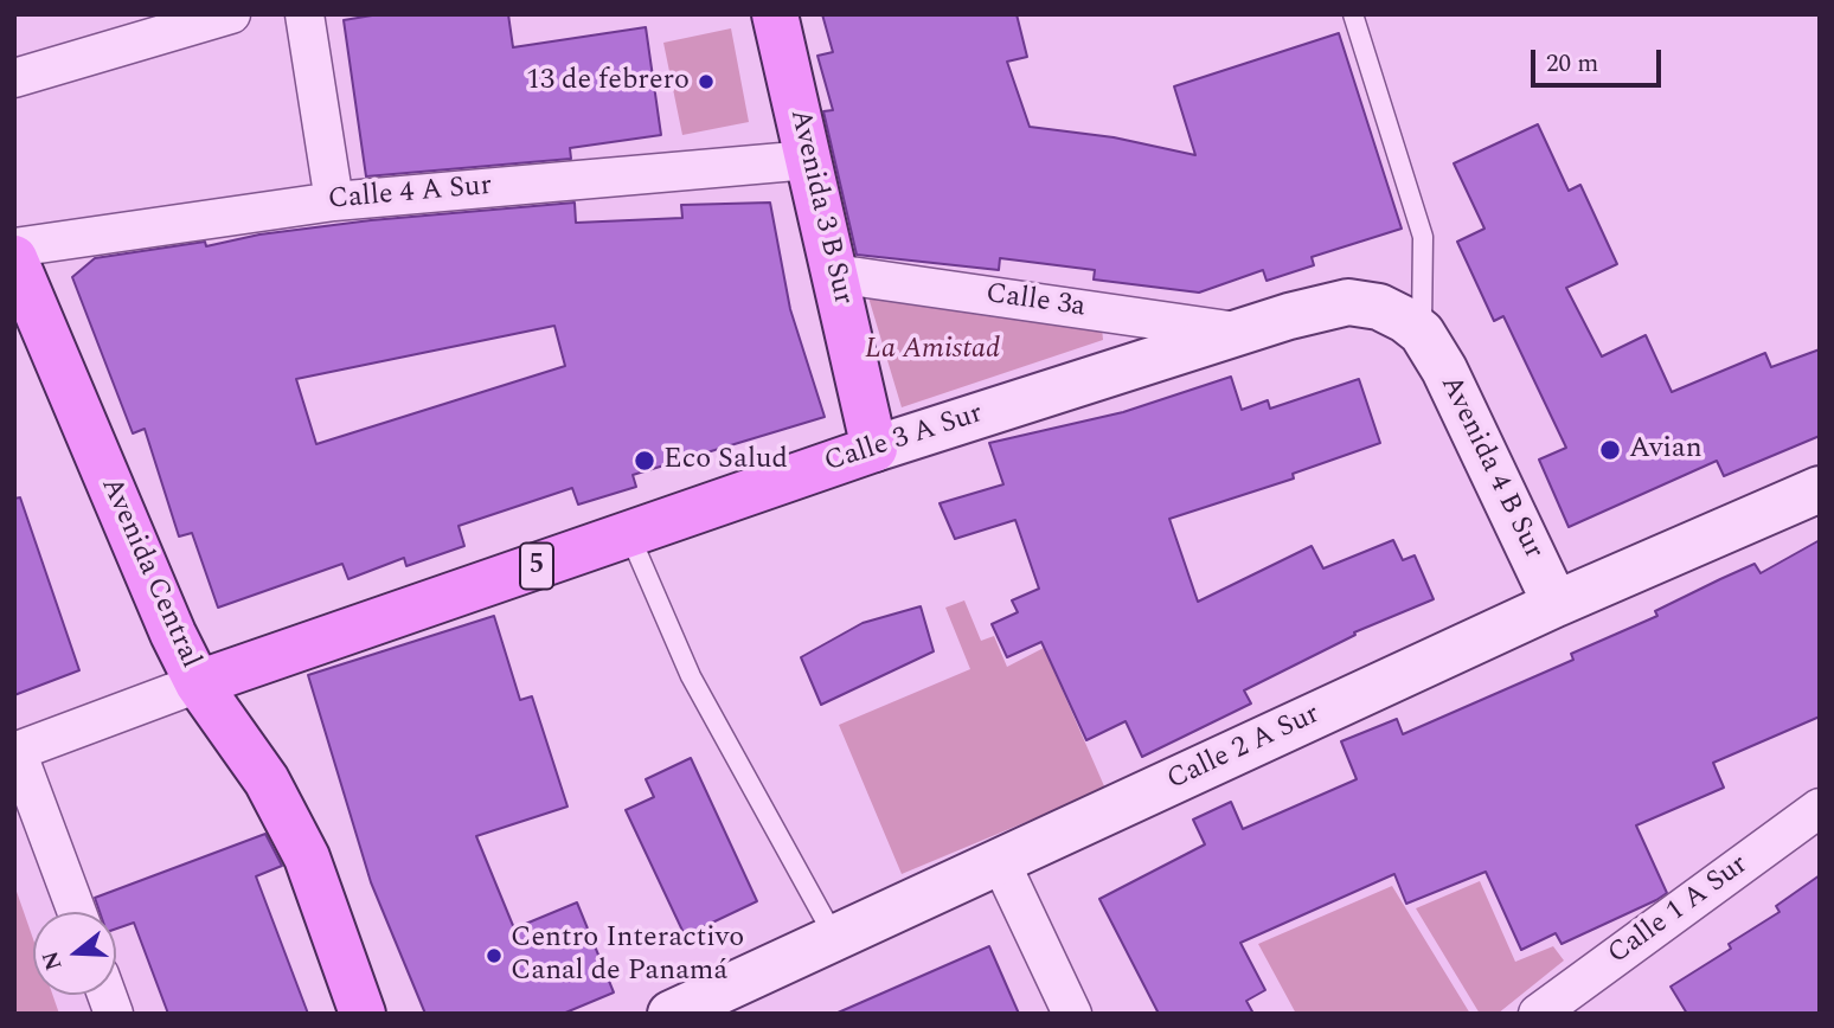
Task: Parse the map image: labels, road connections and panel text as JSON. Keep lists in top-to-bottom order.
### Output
{
  "streets": {
    "main road": [
      "Avenida 3 B Sur",
      "Calle 3 A Sur",
      "Avenida 4 B Sur",
      "5",
      "Avenida Central",
      "Calle 2 A Sur"
    ],
    "street": ["Calle 4 A Sur", "Calle 3a", "Calle 1 A Sur"]
  },
  "crossings": [
    ["Calle 4 A Sur", "Avenida 3 B Sur"],
    ["Avenida 3 B Sur", "Calle 3a"],
    ["Avenida 3 B Sur", "Calle 3 A Sur"],
    ["Calle 3a", "Calle 3 A Sur"],
    ["Calle 3 A Sur", "Avenida 4 B Sur"],
    ["Calle 3 A Sur", "Avenida Central"],
    ["Avenida 4 B Sur", "Calle 2 A Sur"]
  ],
  "parks": ["La Amistad"],
  "places": [
    "13 de febrero",
    "Avian",
    "Eco Salud",
    "Centro Interactivo Canal de Panamá"
  ],
  "scale_bar": "20 m",
  "north": "left"
}
